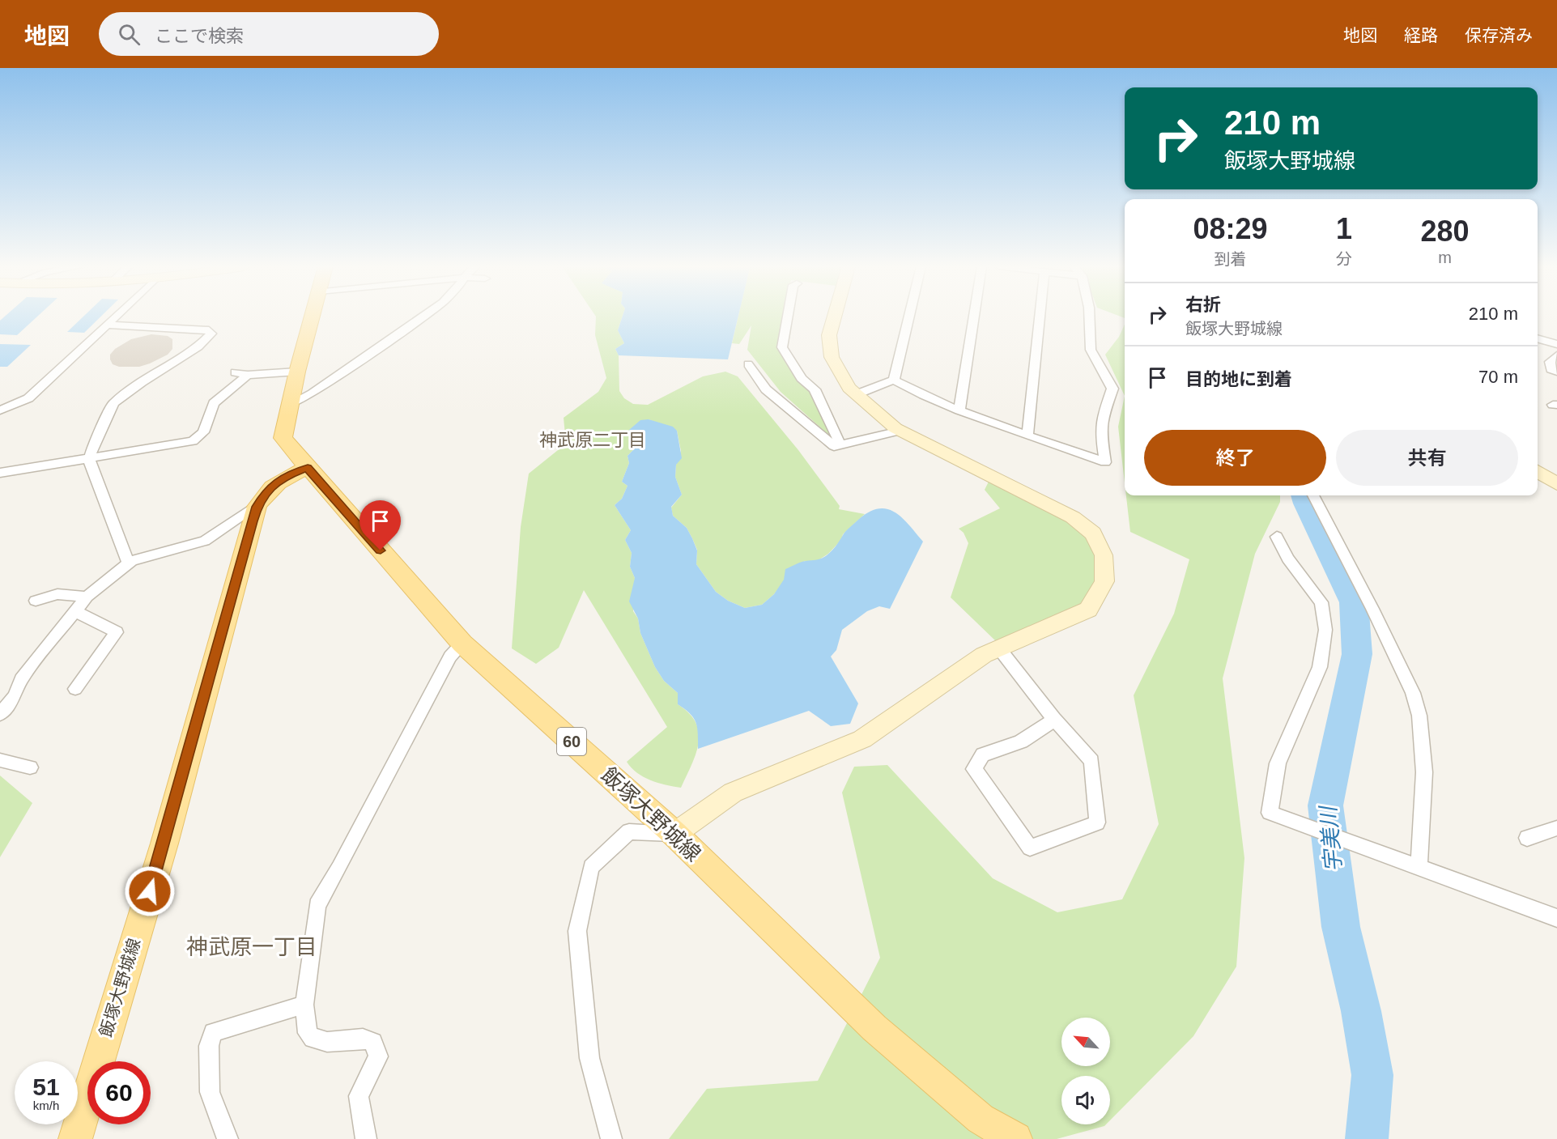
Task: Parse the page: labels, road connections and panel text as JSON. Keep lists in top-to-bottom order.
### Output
{
  "streets": {
    "main road": ["60", "飯塚大野城線"]
  },
  "districts": ["神武原二丁目", "神武原一丁目"],
  "water": ["宇美川"],
  "north": "top left",
  "page": {
    "header": "地図",
    "search": "ここで検索",
    "nav": ["地図", "経路", "保存済み"],
    "turn": ["210 m", "飯塚大野城線"],
    "eta": [
      "08:29",
      "到着",
      "1",
      "分",
      "280",
      "m"
    ],
    "list": [
      {
        "name": "右折",
        "note": "飯塚大野城線",
        "value": "210 m"
      },
      {
        "name": "目的地に到着",
        "value": "70 m"
      }
    ],
    "buttons": ["終了", "共有"],
    "speed": "51 km/h",
    "limit": "60"
  }
}
